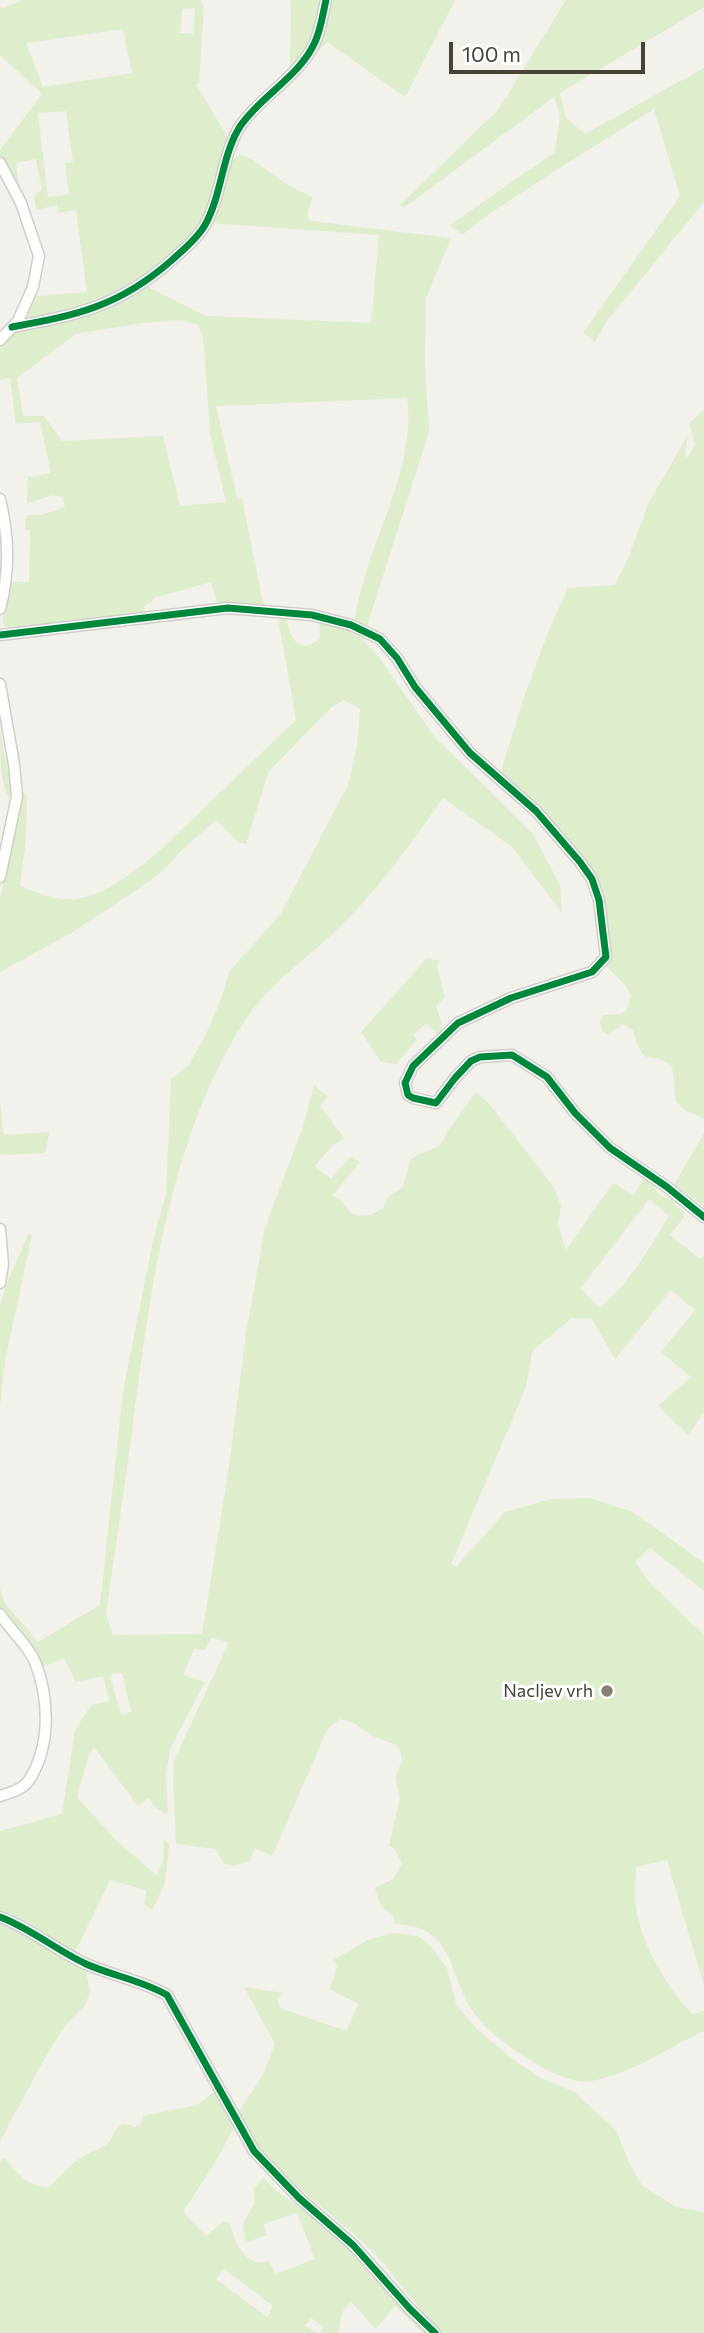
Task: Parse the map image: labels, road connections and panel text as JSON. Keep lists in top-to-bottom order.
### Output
{
  "places": ["Nacljev vrh"],
  "scale_bar": "100 m"
}
